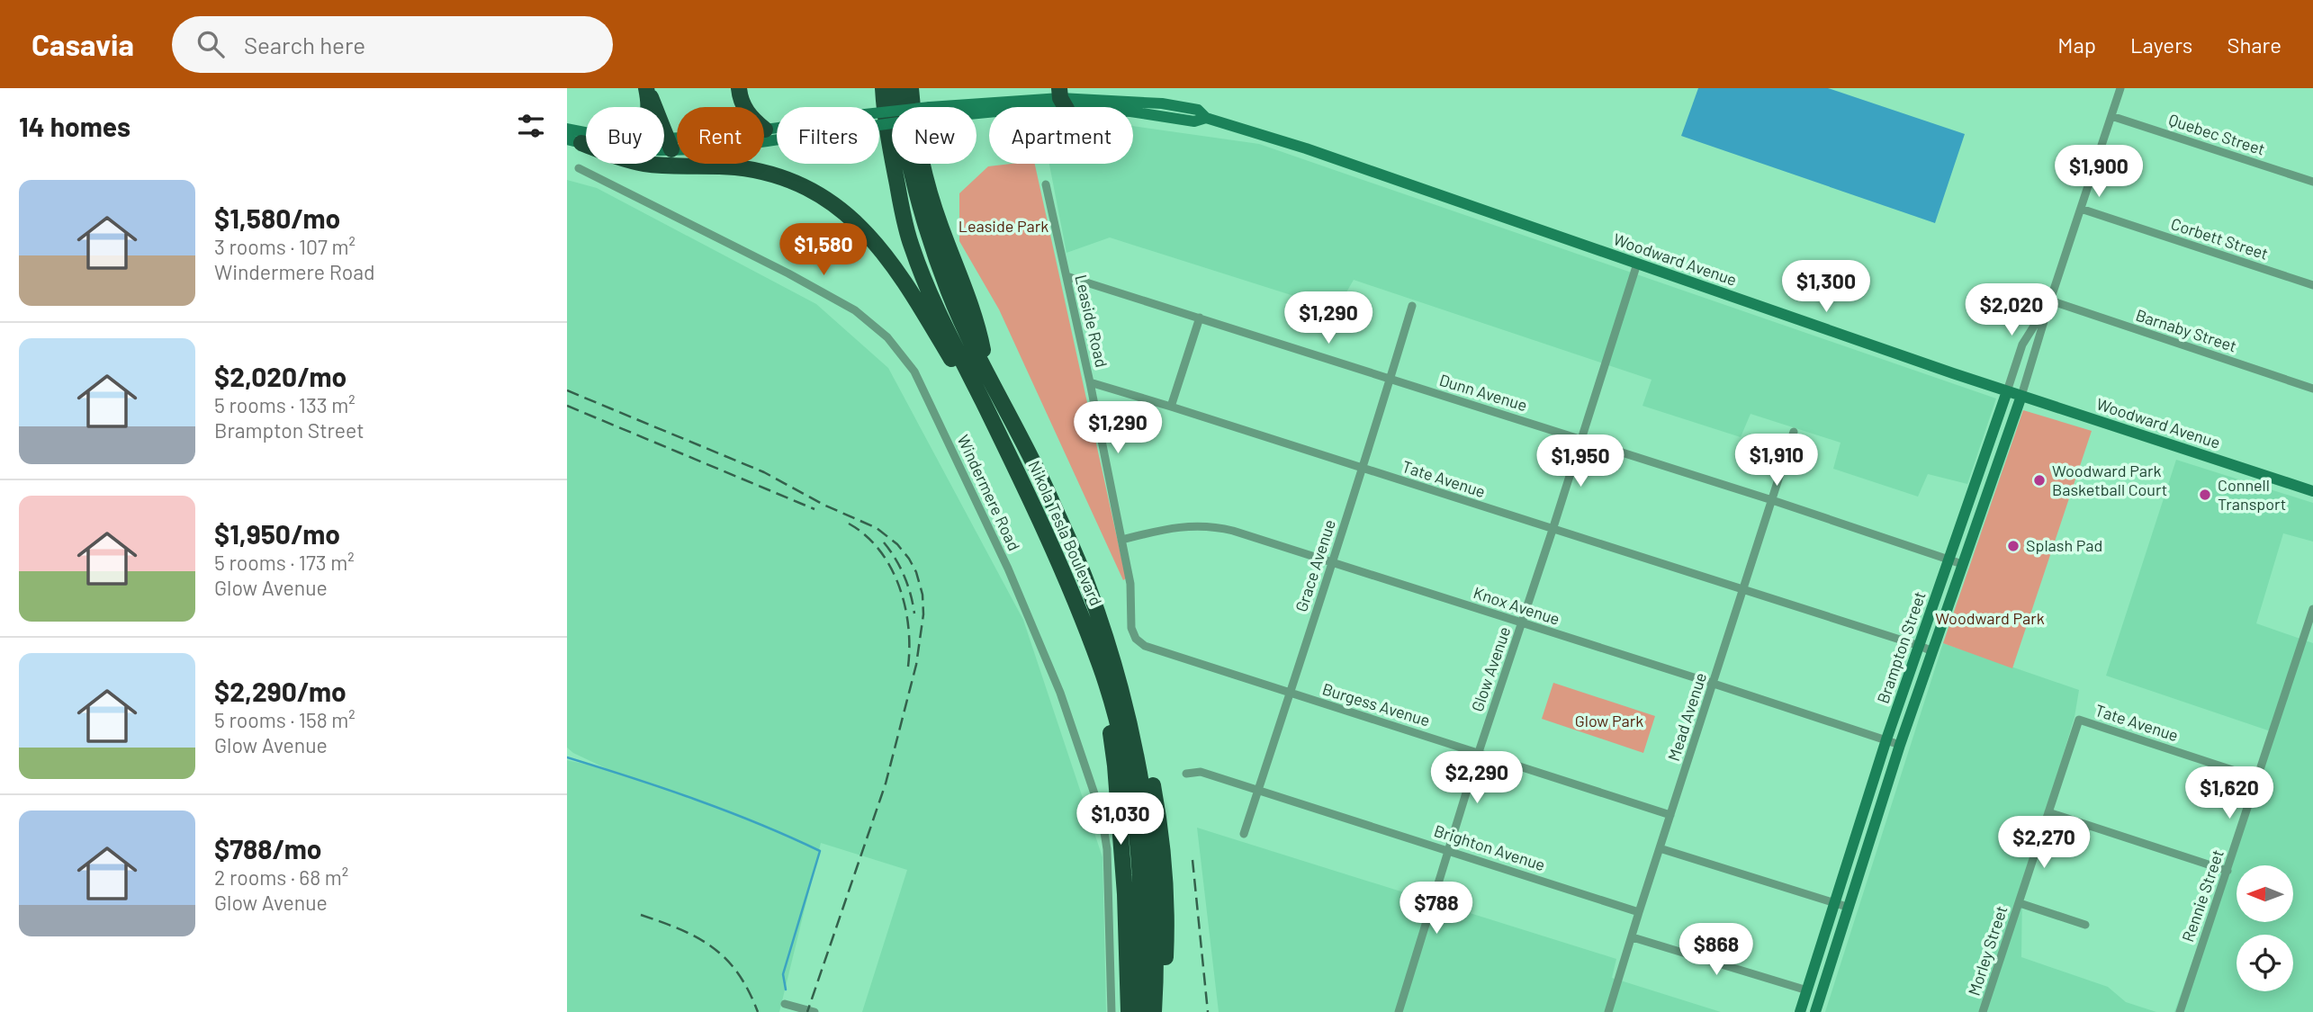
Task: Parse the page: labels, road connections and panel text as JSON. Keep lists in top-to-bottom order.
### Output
{
  "streets": {
    "highway": ["Nikola Tesla Boulevard"],
    "main road": ["Woodward Avenue", "Brampton Street"],
    "street": [
      "Quebec Street",
      "Corbett Street",
      "Leaside Road",
      "Barnaby Street",
      "Dunn Avenue",
      "Tate Avenue",
      "Windermere Road",
      "Grace Avenue",
      "Knox Avenue",
      "Glow Avenue",
      "Burgess Avenue",
      "Mead Avenue",
      "Brighton Avenue",
      "Rennie Street",
      "Morley Street"
    ]
  },
  "crossings": [
    ["Quebec Street", "Brampton Street"],
    ["Corbett Street", "Brampton Street"],
    ["Woodward Avenue", "Brampton Street"],
    ["Woodward Avenue", "Glow Avenue"],
    ["Leaside Road", "Dunn Avenue"],
    ["Leaside Road", "Tate Avenue"],
    ["Leaside Road", "Knox Avenue"],
    ["Leaside Road", "Burgess Avenue"],
    ["Barnaby Street", "Brampton Street"],
    ["Dunn Avenue", "Grace Avenue"],
    ["Dunn Avenue", "Brampton Street"],
    ["Dunn Avenue", "Glow Avenue"],
    ["Dunn Avenue", "Mead Avenue"],
    ["Tate Avenue", "Grace Avenue"],
    ["Tate Avenue", "Brampton Street"],
    ["Tate Avenue", "Glow Avenue"],
    ["Tate Avenue", "Mead Avenue"],
    ["Tate Avenue", "Rennie Street"],
    ["Tate Avenue", "Morley Street"],
    ["Grace Avenue", "Knox Avenue"],
    ["Grace Avenue", "Burgess Avenue"],
    ["Grace Avenue", "Brighton Avenue"],
    ["Knox Avenue", "Brampton Street"],
    ["Knox Avenue", "Glow Avenue"],
    ["Knox Avenue", "Mead Avenue"],
    ["Glow Avenue", "Burgess Avenue"],
    ["Glow Avenue", "Brighton Avenue"],
    ["Burgess Avenue", "Mead Avenue"],
    ["Mead Avenue", "Brighton Avenue"]
  ],
  "parks": ["Leaside Park", "Woodward Park", "Glow Park"],
  "places": ["Woodward Park Basketball Court", "Connell Transport", "Splash Pad"],
  "north": "left",
  "page": {
    "header": "Casavia",
    "search": "Search here",
    "nav": ["Map", "Layers", "Share"],
    "heading": "14 homes",
    "chip": [
      "Buy",
      "Rent",
      "Filters",
      "New",
      "Apartment"
    ],
    "price": [
      "$1,900",
      "$1,580",
      "$1,300",
      "$2,020",
      "$1,290",
      "$1,290",
      "$1,910",
      "$1,950",
      "$2,290",
      "$1,620",
      "$1,030",
      "$2,270",
      "$788",
      "$868"
    ],
    "list": [
      {
        "name": "$1,580/mo",
        "note": "3 rooms · 107 m² · Windermere Road"
      },
      {
        "name": "$2,020/mo",
        "note": "5 rooms · 133 m² · Brampton Street"
      },
      {
        "name": "$1,950/mo",
        "note": "5 rooms · 173 m² · Glow Avenue"
      },
      {
        "name": "$2,290/mo",
        "note": "5 rooms · 158 m² · Glow Avenue"
      },
      {
        "name": "$788/mo",
        "note": "2 rooms · 68 m² · Glow Avenue"
      }
    ]
  }
}
